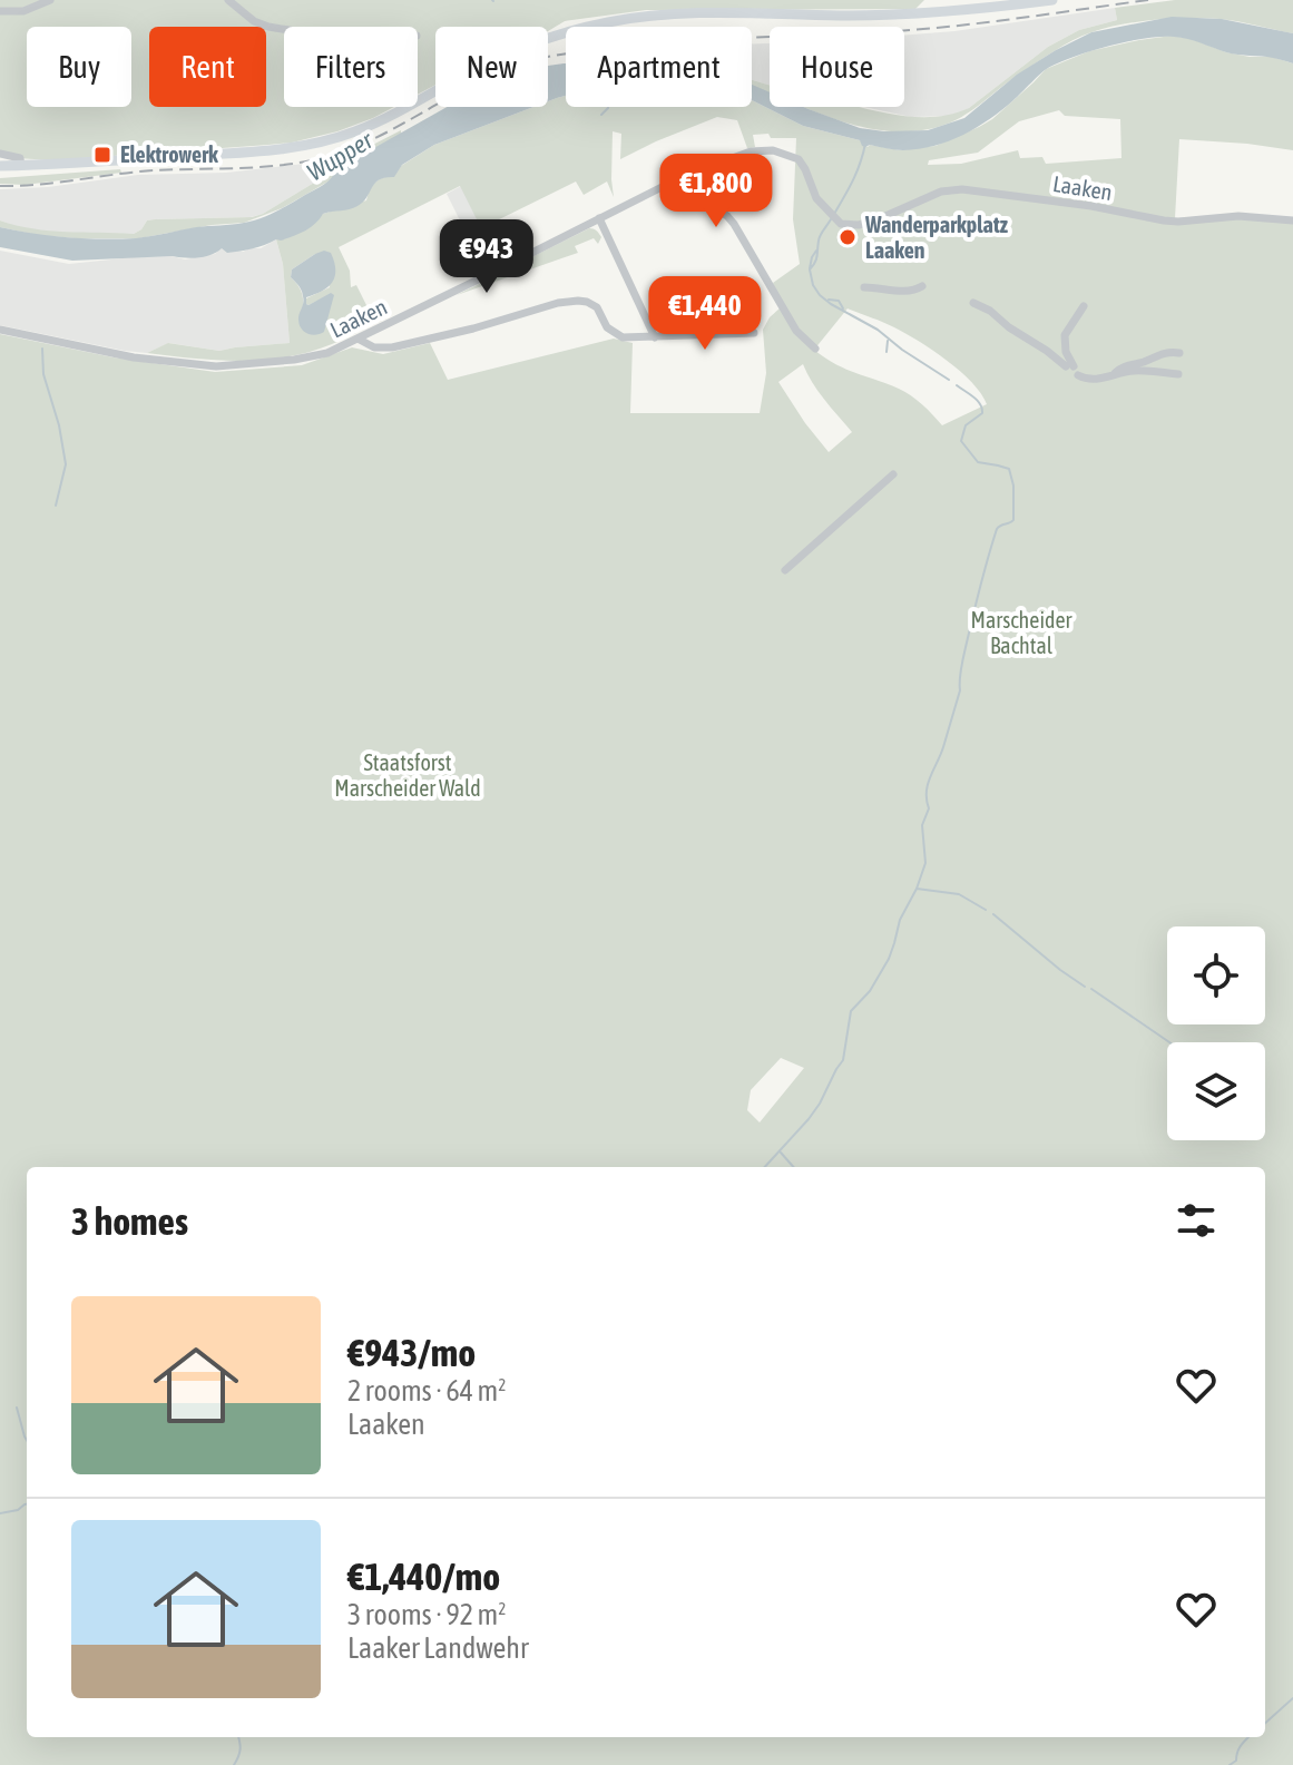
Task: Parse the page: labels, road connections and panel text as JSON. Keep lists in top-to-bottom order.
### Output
{
  "streets": {
    "street": ["Laaken"]
  },
  "water": ["Wupper"],
  "parks": ["Marscheider Bachtal", "Staatsforst Marscheider Wald"],
  "places": {
    "transit": ["Elektrowerk"],
    "other": ["Wanderparkplatz Laaken"]
  },
  "page": {
    "chip": [
      "Buy",
      "Rent",
      "Filters",
      "New",
      "Apartment",
      "House"
    ],
    "price": ["€1,800", "€943", "€1,440"],
    "heading": "3 homes",
    "list": [
      {
        "name": "€943/mo",
        "note": "2 rooms · 64 m² · Laaken"
      },
      {
        "name": "€1,440/mo",
        "note": "3 rooms · 92 m² · Laaker Landwehr"
      }
    ]
  }
}
